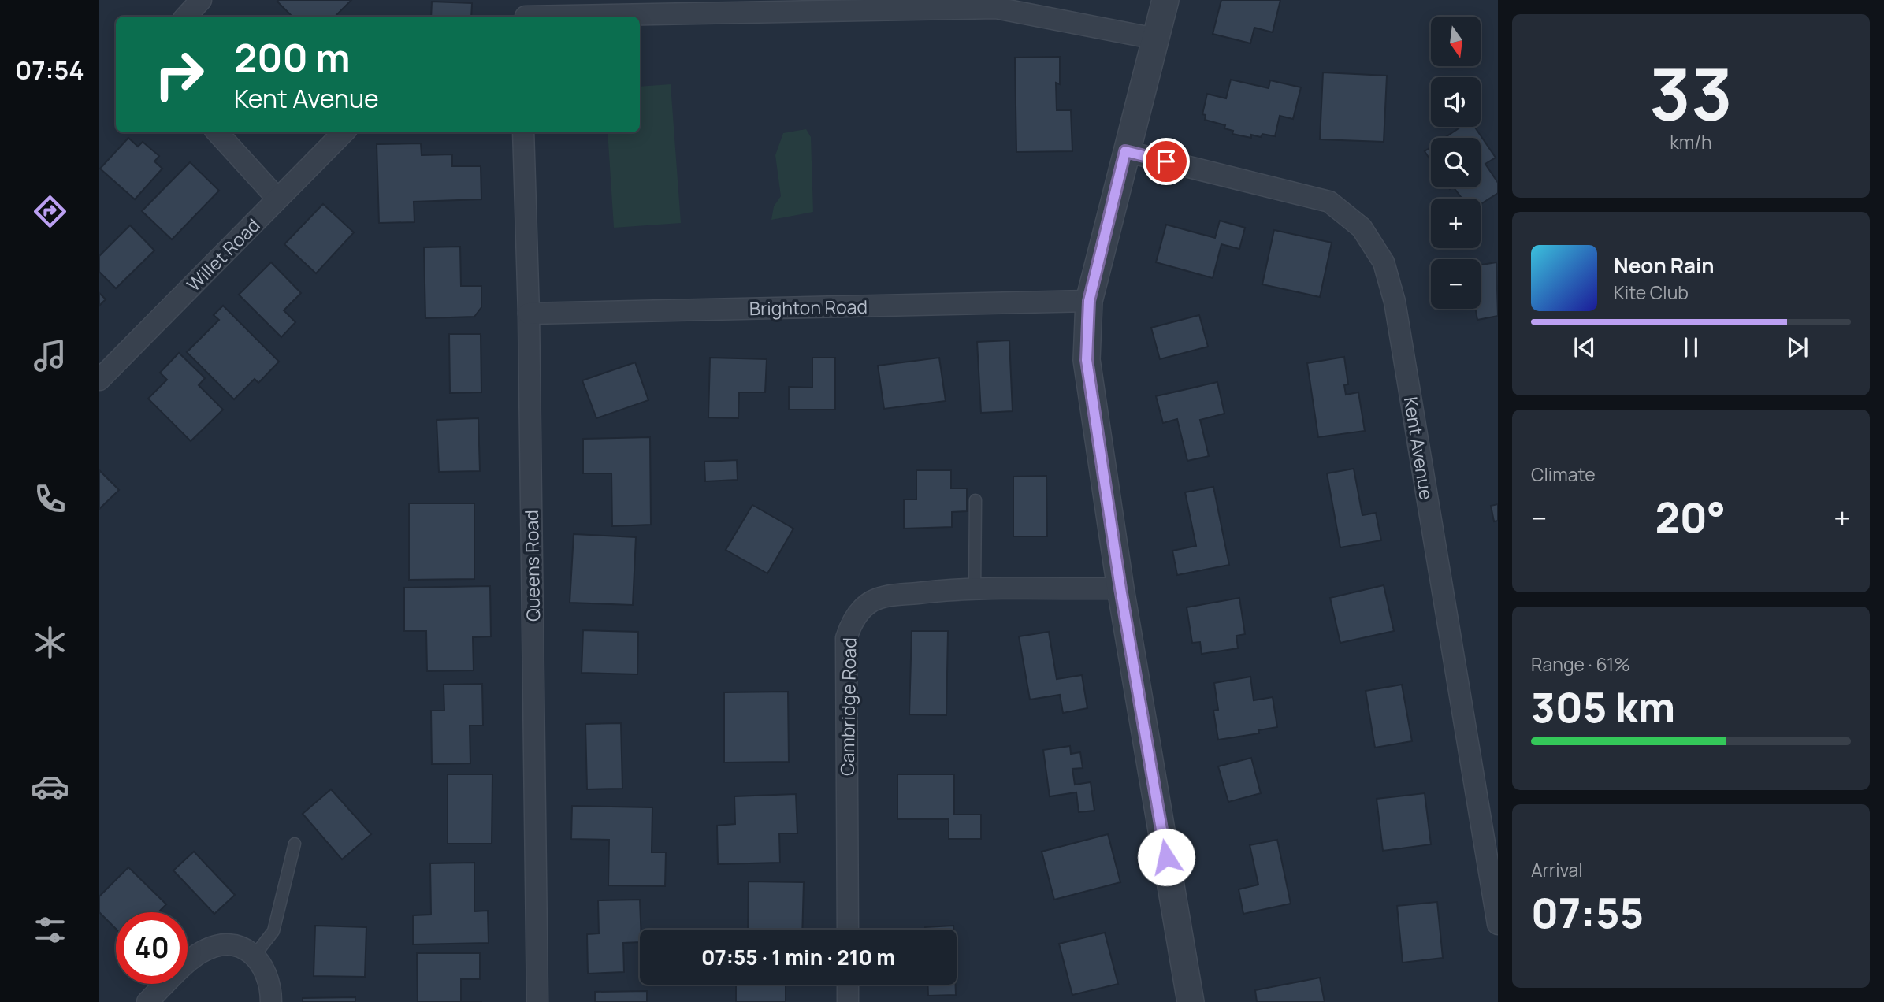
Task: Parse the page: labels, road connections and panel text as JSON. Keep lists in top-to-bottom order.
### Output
{
  "streets": {
    "street": [
      "Willet Road",
      "Brighton Road",
      "Kent Avenue",
      "Queens Road",
      "Cambridge Road"
    ]
  },
  "crossings": [
    ["Brighton Road", "Queens Road"]
  ],
  "north": "bottom",
  "page": {
    "tabs": "07:54",
    "tile": [
      ["33", "km/h"],
      "Climate",
      ["Range · 61%", "305 km"],
      ["Arrival", "07:55"]
    ],
    "map_buttons": ["+", "−"],
    "turn": ["200 m", "Kent Avenue"],
    "song": ["Neon Rain", "Kite Club"],
    "heat": ["−", "20°", "+"],
    "limit": "40",
    "trip": "07:55 · 1 min · 210 m"
  }
}
